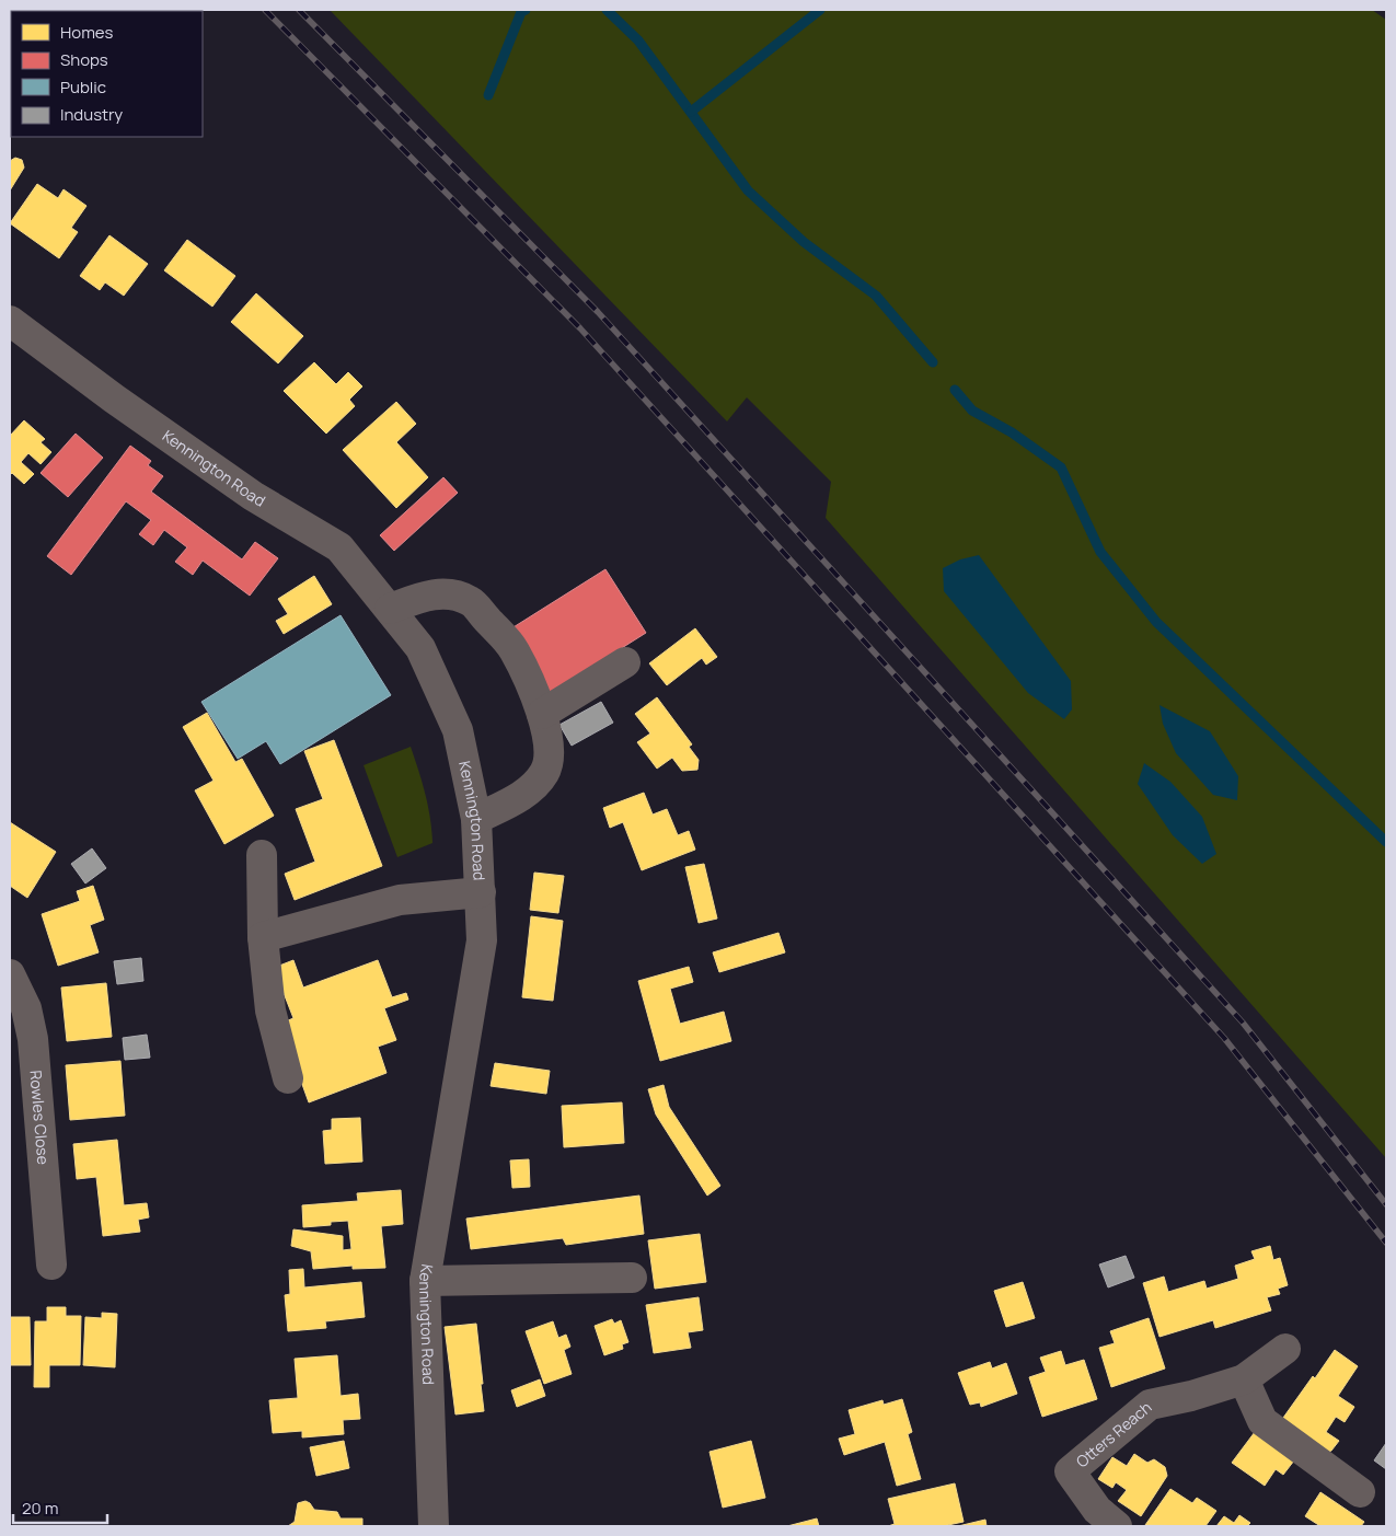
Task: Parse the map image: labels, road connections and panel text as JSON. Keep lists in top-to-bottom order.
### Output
{
  "streets": {
    "street": ["Kennington Road", "Rowles Close", "Otters Reach"]
  },
  "legend": [
    "Homes",
    "Shops",
    "Public",
    "Industry"
  ],
  "scale_bar": "20 m"
}
